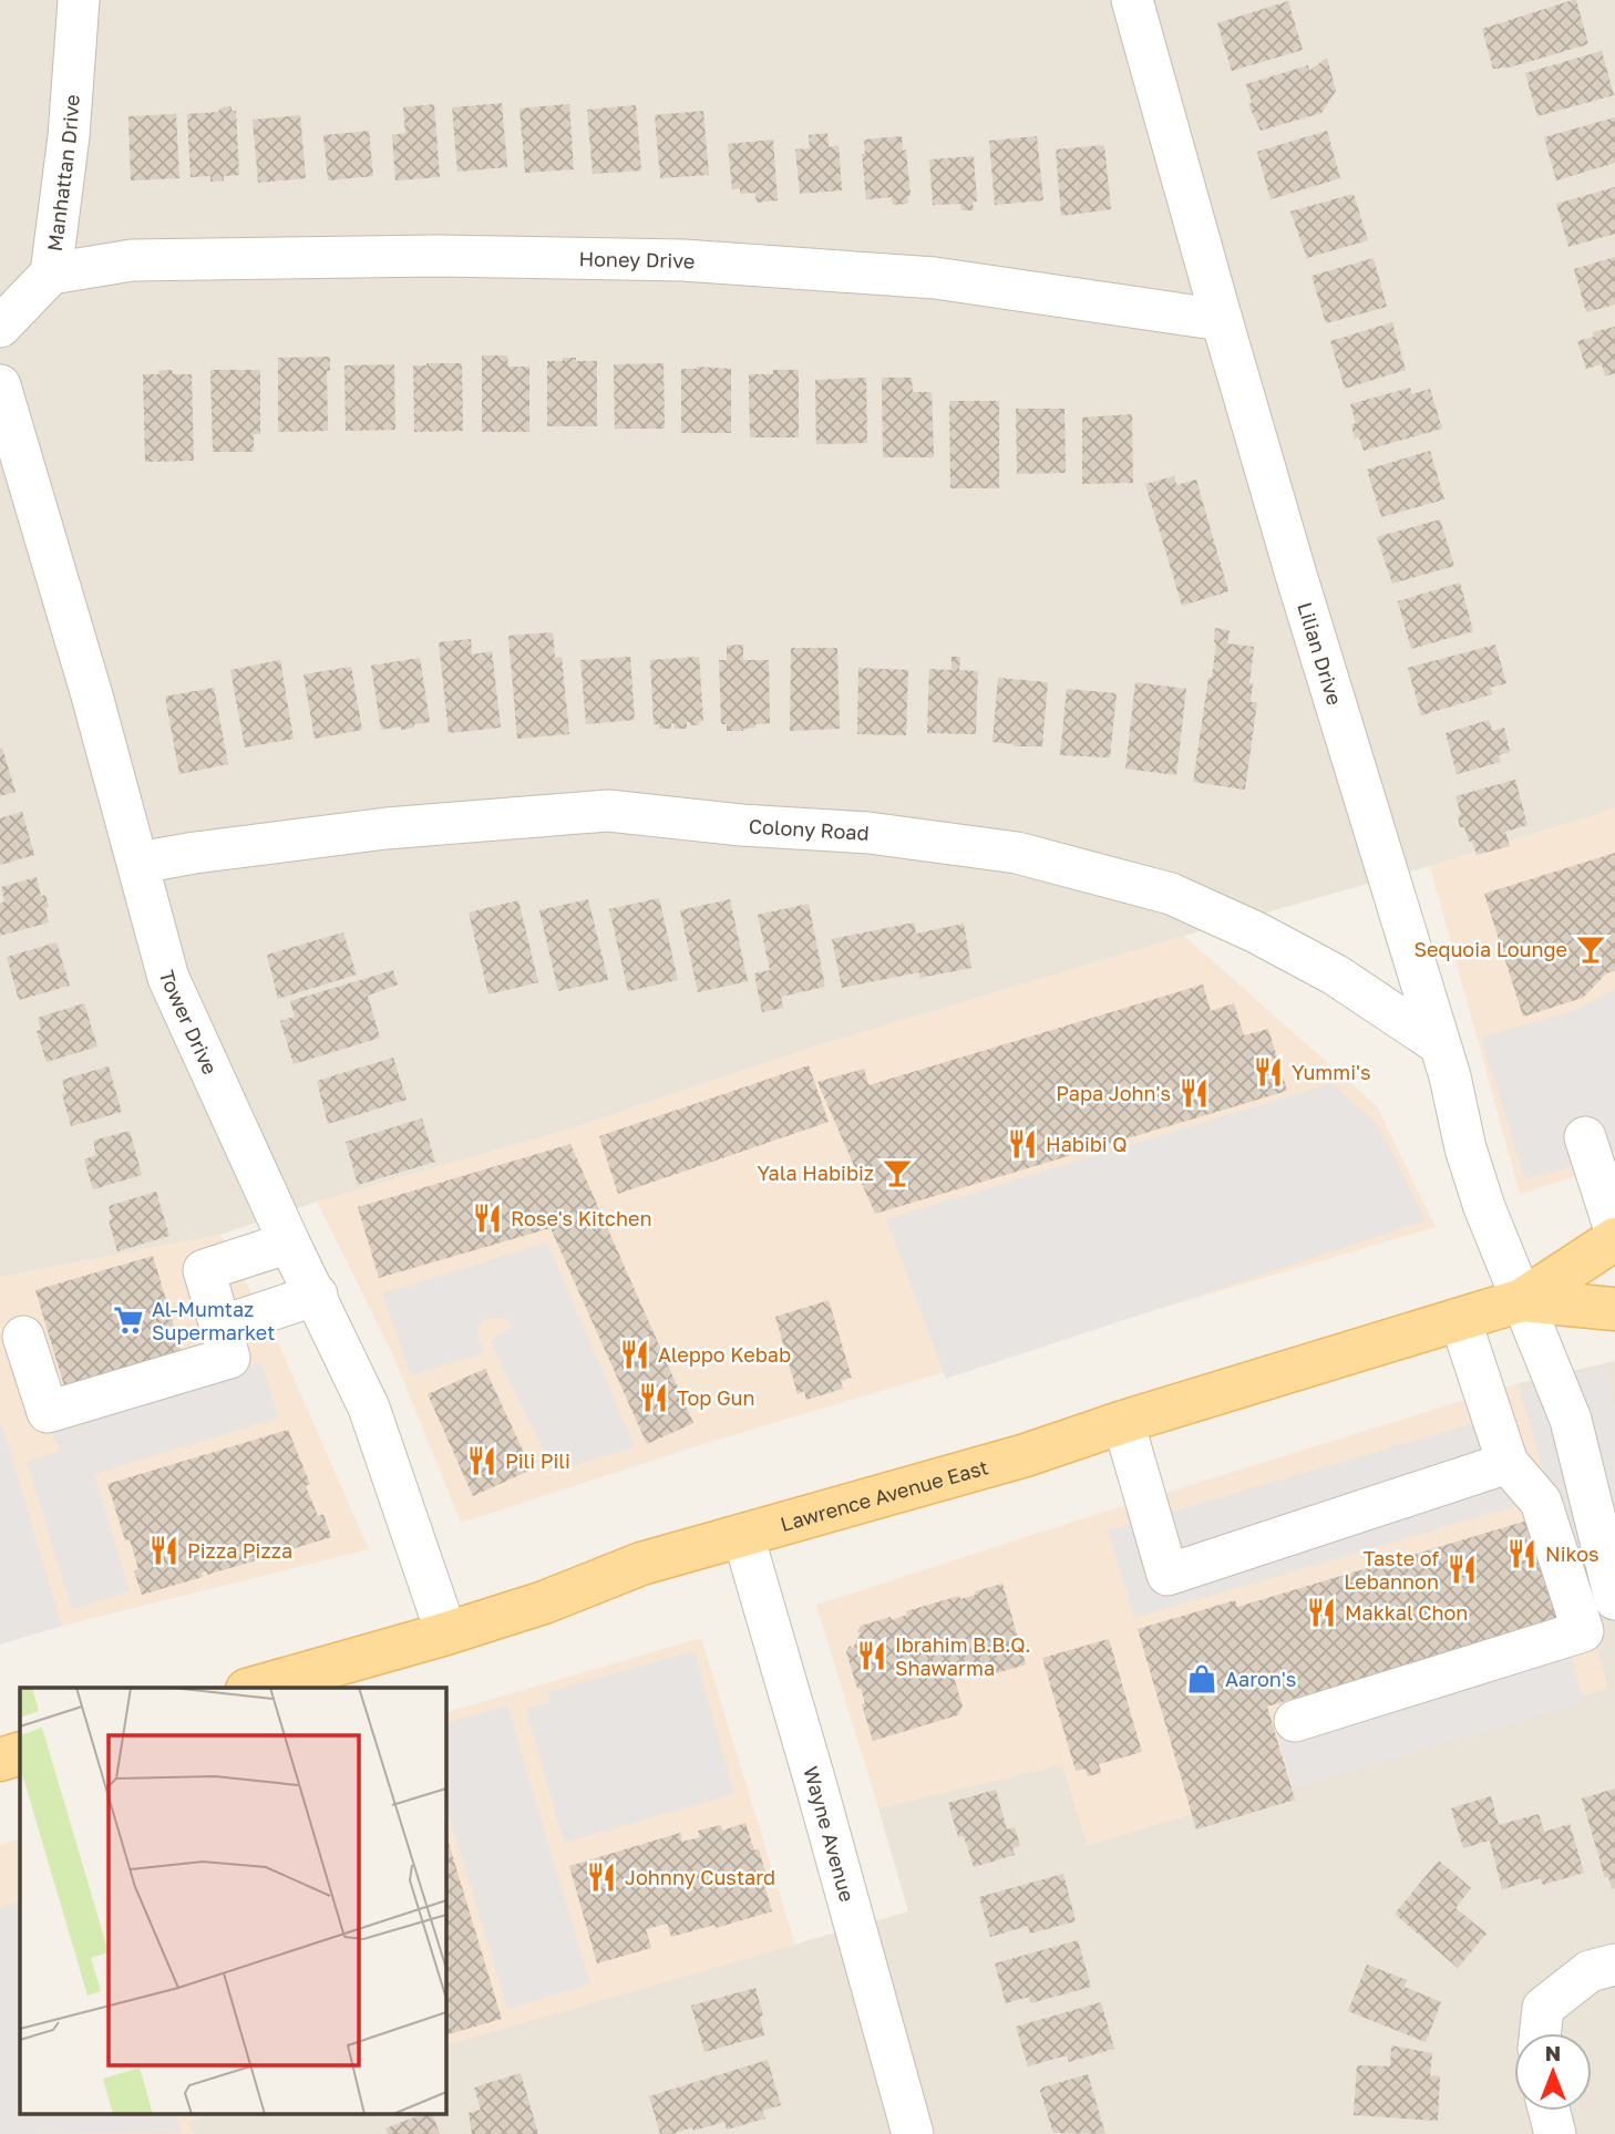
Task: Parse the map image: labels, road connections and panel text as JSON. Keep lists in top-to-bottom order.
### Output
{
  "streets": {
    "main road": ["Lawrence Avenue East"],
    "street": [
      "Manhattan Drive",
      "Honey Drive",
      "Lilian Drive",
      "Colony Road",
      "Tower Drive",
      "Wayne Avenue"
    ]
  },
  "crossings": [
    ["Manhattan Drive", "Honey Drive"],
    ["Honey Drive", "Lilian Drive"],
    ["Lilian Drive", "Colony Road"],
    ["Lilian Drive", "Lawrence Avenue East"],
    ["Colony Road", "Tower Drive"],
    ["Tower Drive", "Lawrence Avenue East"],
    ["Lawrence Avenue East", "Wayne Avenue"]
  ],
  "places": {
    "bar": ["Sequoia Lounge", "Yala Habibiz"],
    "restaurant": [
      "Yummi's",
      "Papa John's",
      "Habibi Q",
      "Rose's Kitchen",
      "Aleppo Kebab",
      "Top Gun",
      "Pili Pili",
      "Pizza Pizza",
      "Nikos",
      "Taste of Lebannon",
      "Makkal Chon",
      "Ibrahim B.B.Q. Shawarma",
      "Johnny Custard"
    ],
    "supermarket": ["Al-Mumtaz Supermarket"],
    "shop": ["Aaron's"]
  },
  "north": "top"
}
